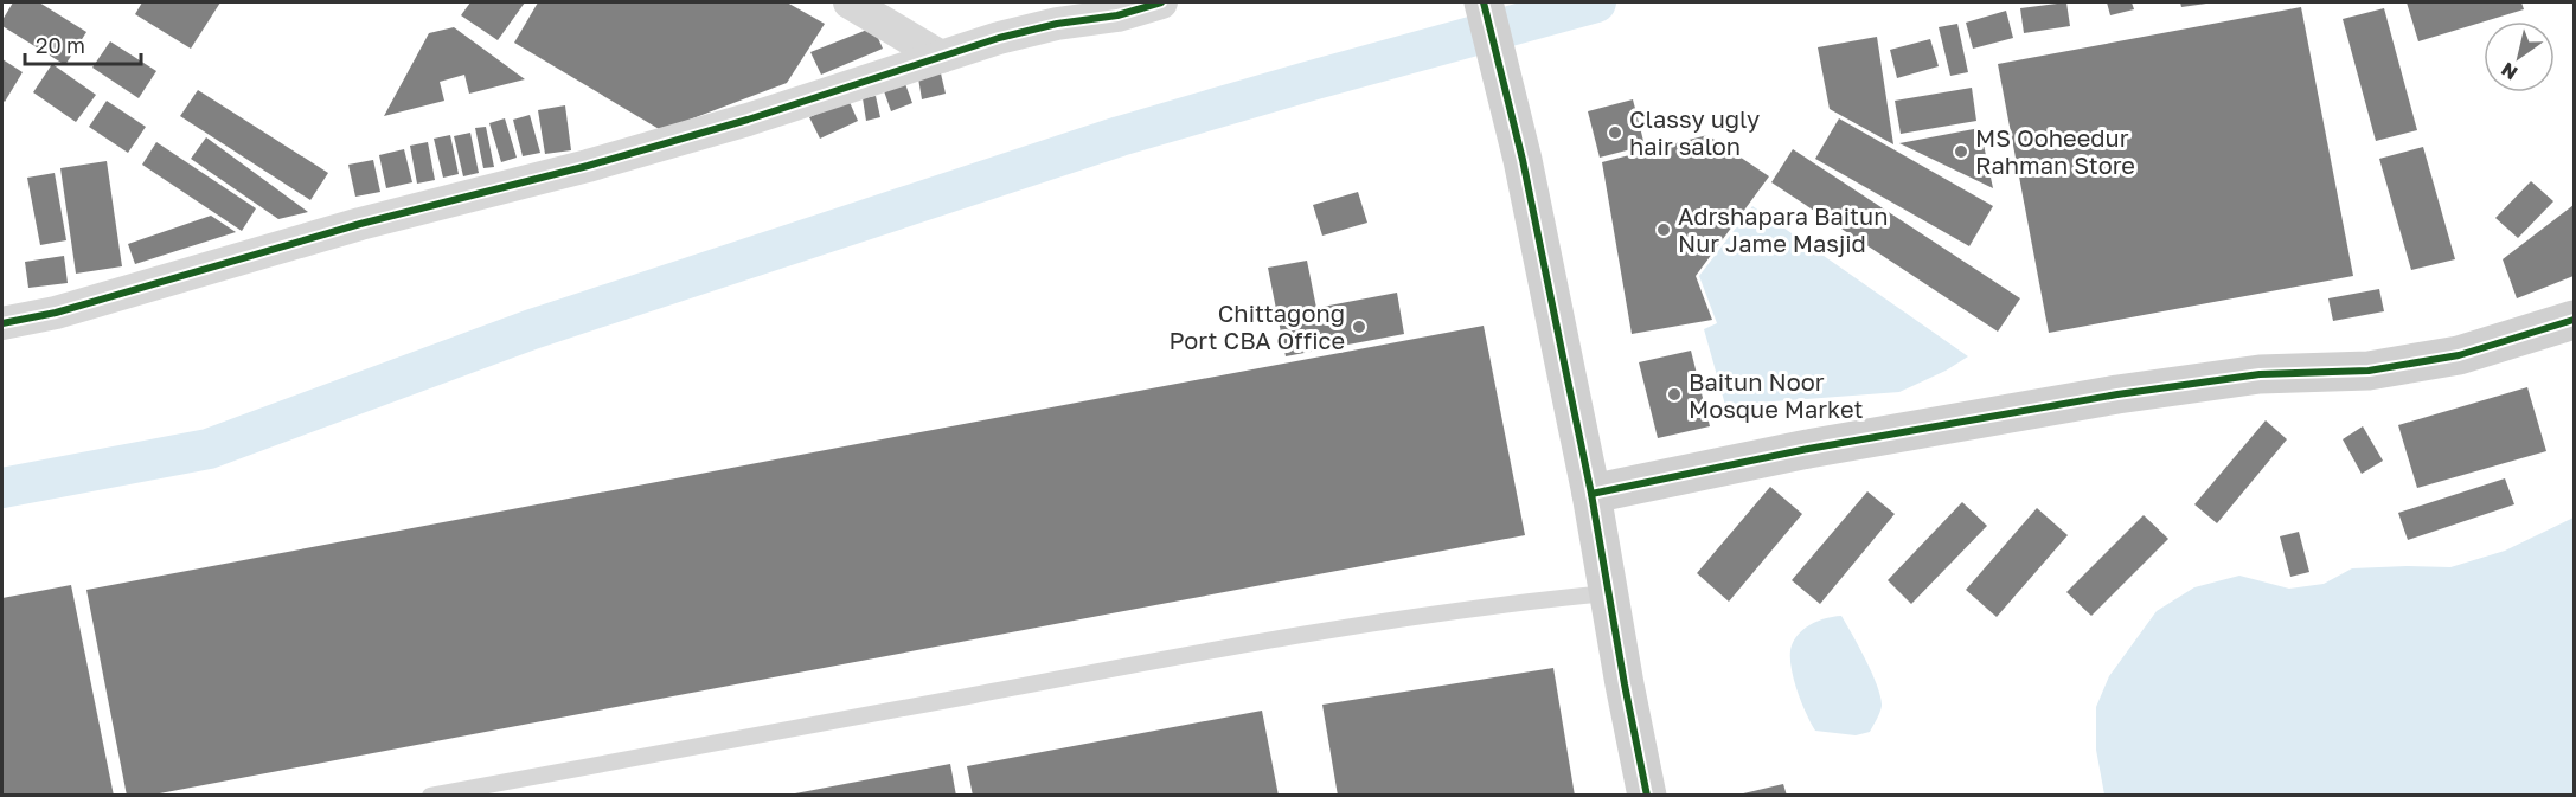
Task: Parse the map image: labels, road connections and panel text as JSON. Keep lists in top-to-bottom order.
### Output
{
  "places": [
    "Classy ugly hair salon",
    "MS Ooheedur Rahman Store",
    "Adrshapara Baitun Nur Jame Masjid",
    "Chittagong Port CBA Office",
    "Baitun Noor Mosque Market"
  ],
  "scale_bar": "20 m",
  "north": "bottom left"
}
